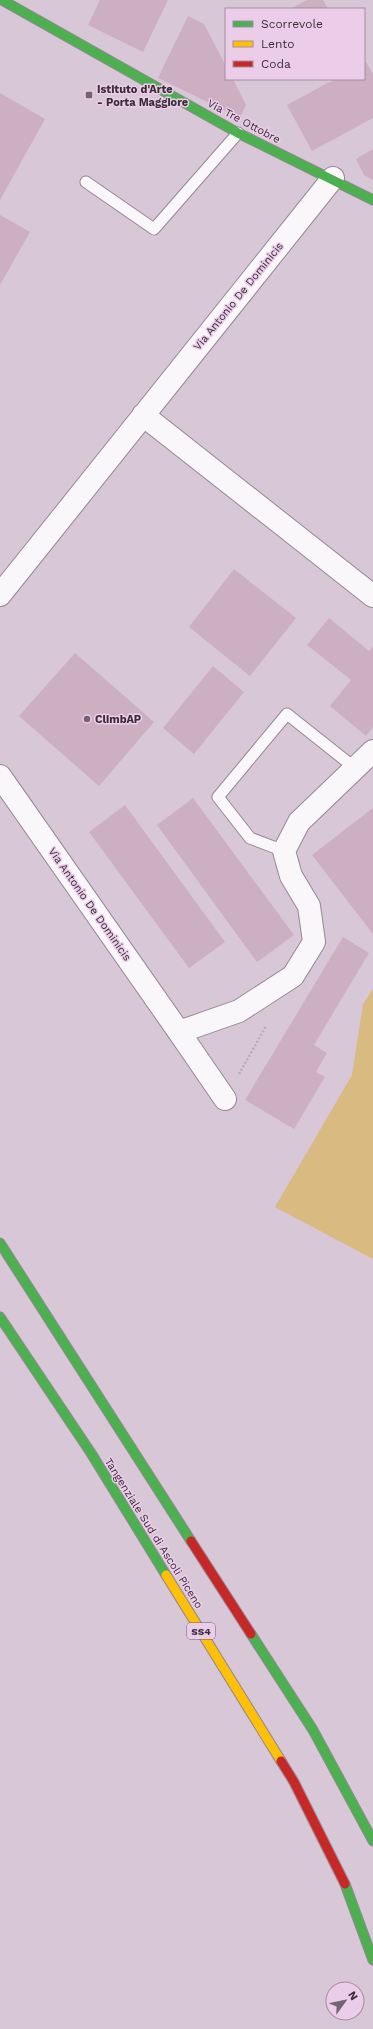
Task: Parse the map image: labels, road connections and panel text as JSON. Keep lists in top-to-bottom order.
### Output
{
  "streets": {
    "main road": ["Via Tre Ottobre", "Tangenziale Sud di Ascoli Piceno", "SS4"],
    "street": ["Via Antonio De Dominicis"]
  },
  "crossings": [
    ["Via Tre Ottobre", "Via Antonio De Dominicis"]
  ],
  "places": {
    "transit": ["Istituto d'Arte - Porta Maggiore"],
    "other": ["ClimbAP"]
  },
  "legend": ["Scorrevole", "Lento", "Coda"],
  "north": "top right"
}
